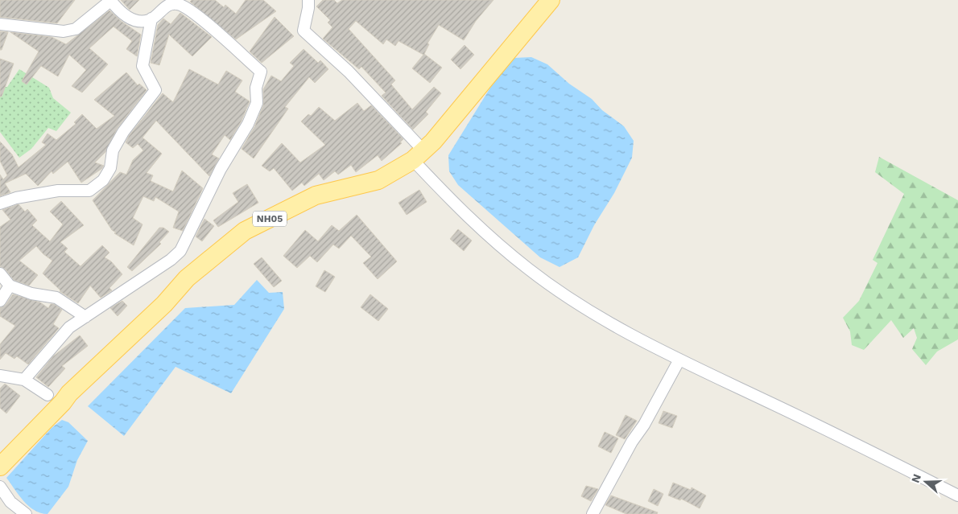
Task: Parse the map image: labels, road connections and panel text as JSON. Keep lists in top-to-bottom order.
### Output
{
  "streets": {
    "main road": ["NH05"]
  },
  "north": "left"
}
